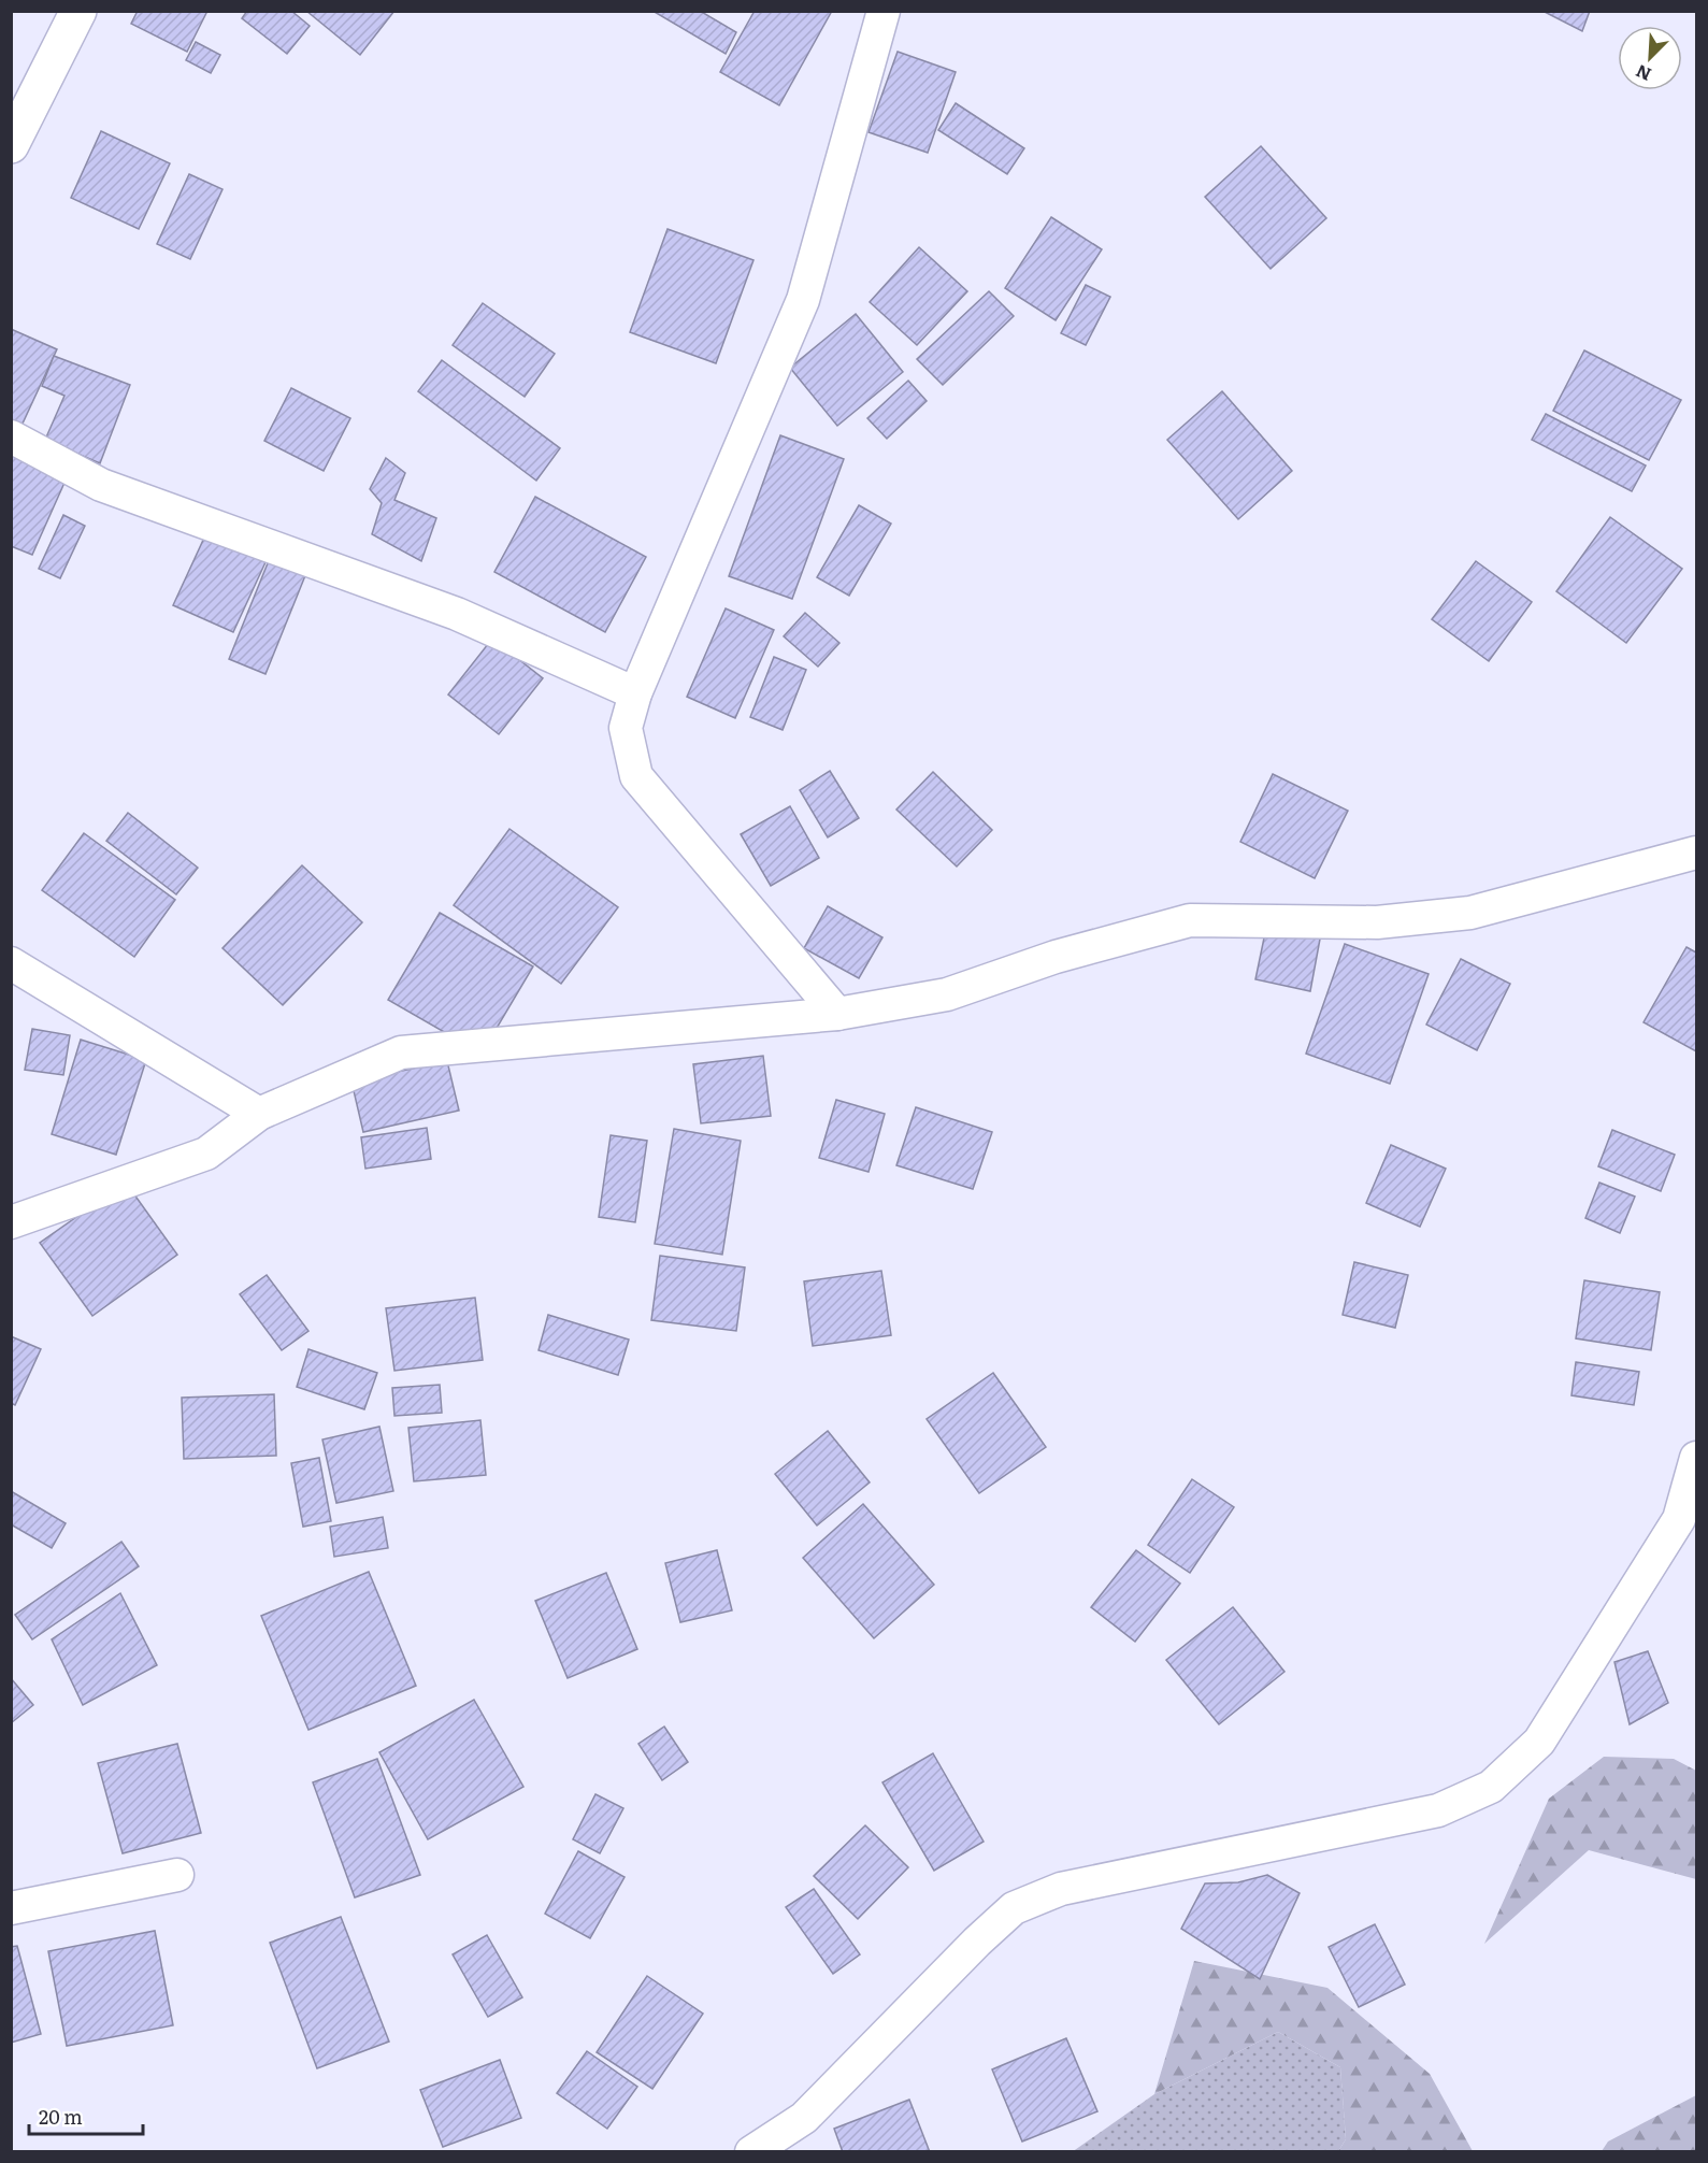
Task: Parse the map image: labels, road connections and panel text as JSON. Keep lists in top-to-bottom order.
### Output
{
  "scale_bar": "20 m",
  "north": "bottom left"
}
